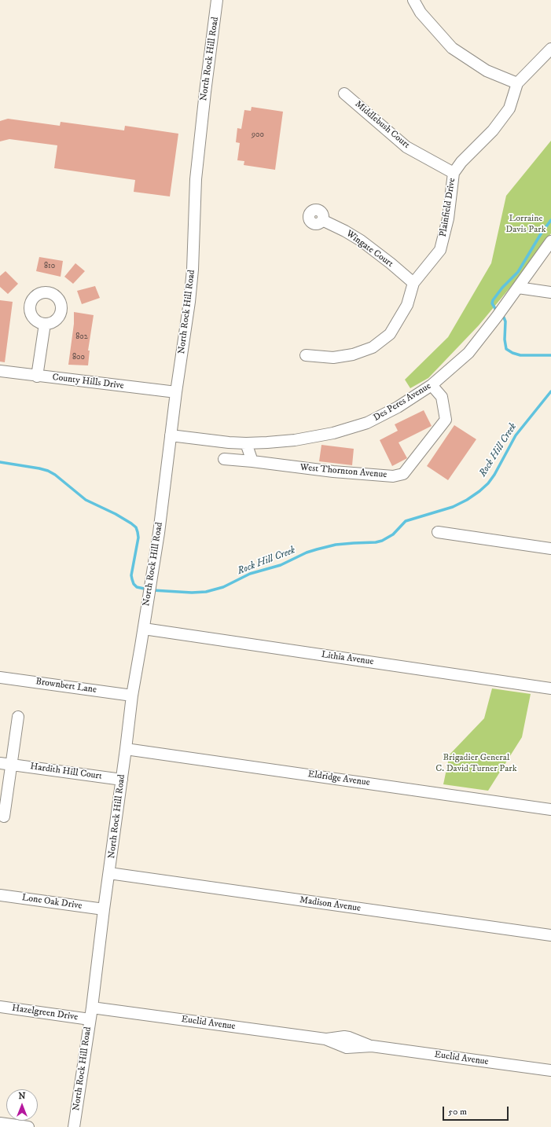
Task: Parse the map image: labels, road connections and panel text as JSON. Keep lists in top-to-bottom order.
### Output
{
  "streets": {
    "street": [
      "North Rock Hill Road",
      "Middlebush Court",
      "Plainfield Drive",
      "Wingate Court",
      "County Hills Drive",
      "Des Peres Avenue",
      "West Thornton Avenue",
      "Lithia Avenue",
      "Brownbert Lane",
      "Hardith Hill Court",
      "Eldridge Avenue",
      "Lone Oak Drive",
      "Madison Avenue",
      "Hazelgreen Drive",
      "Euclid Avenue"
    ]
  },
  "crossings": [
    ["North Rock Hill Road", "County Hills Drive"],
    ["North Rock Hill Road", "Des Peres Avenue"],
    ["North Rock Hill Road", "Lithia Avenue"],
    ["North Rock Hill Road", "Brownbert Lane"],
    ["North Rock Hill Road", "Hardith Hill Court"],
    ["North Rock Hill Road", "Eldridge Avenue"],
    ["North Rock Hill Road", "Lone Oak Drive"],
    ["North Rock Hill Road", "Madison Avenue"],
    ["North Rock Hill Road", "Hazelgreen Drive"],
    ["North Rock Hill Road", "Euclid Avenue"],
    ["Middlebush Court", "Plainfield Drive"],
    ["Plainfield Drive", "Wingate Court"],
    ["Des Peres Avenue", "West Thornton Avenue"]
  ],
  "water": ["Rock Hill Creek"],
  "parks": ["Lorraine Davis Park", "Brigadier General C. David Turner Park"],
  "house_numbers": [
    "900",
    "810",
    "802",
    "800"
  ],
  "scale_bar": "50 m",
  "north": "top"
}
